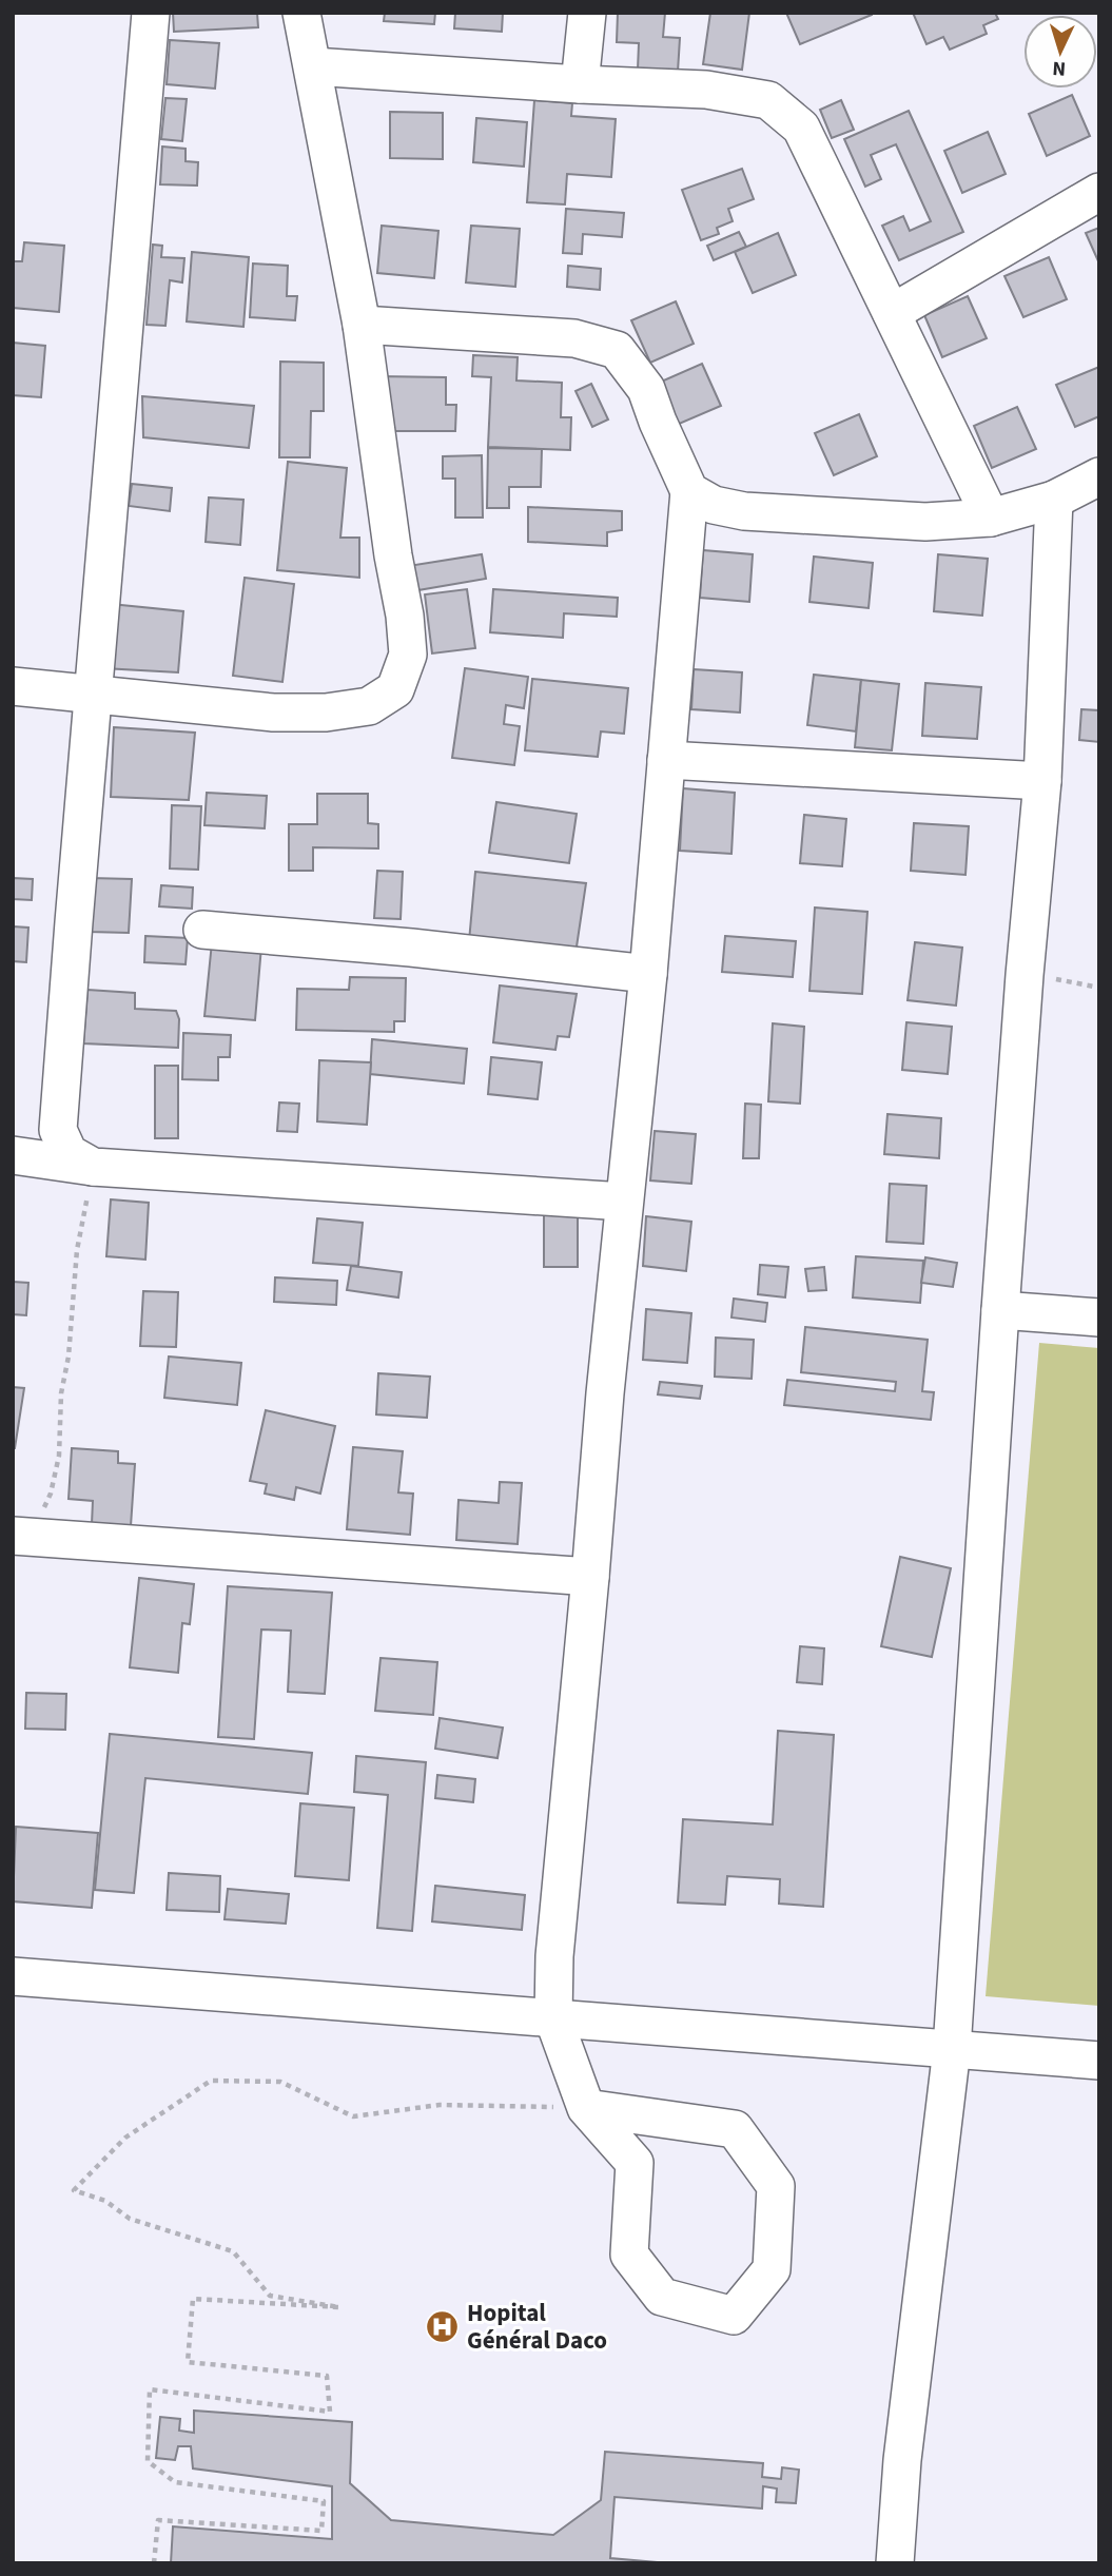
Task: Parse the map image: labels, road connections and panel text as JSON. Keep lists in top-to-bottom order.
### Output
{
  "places": {
    "hospital": ["Hopital Général Daco"]
  },
  "north": "bottom"
}
